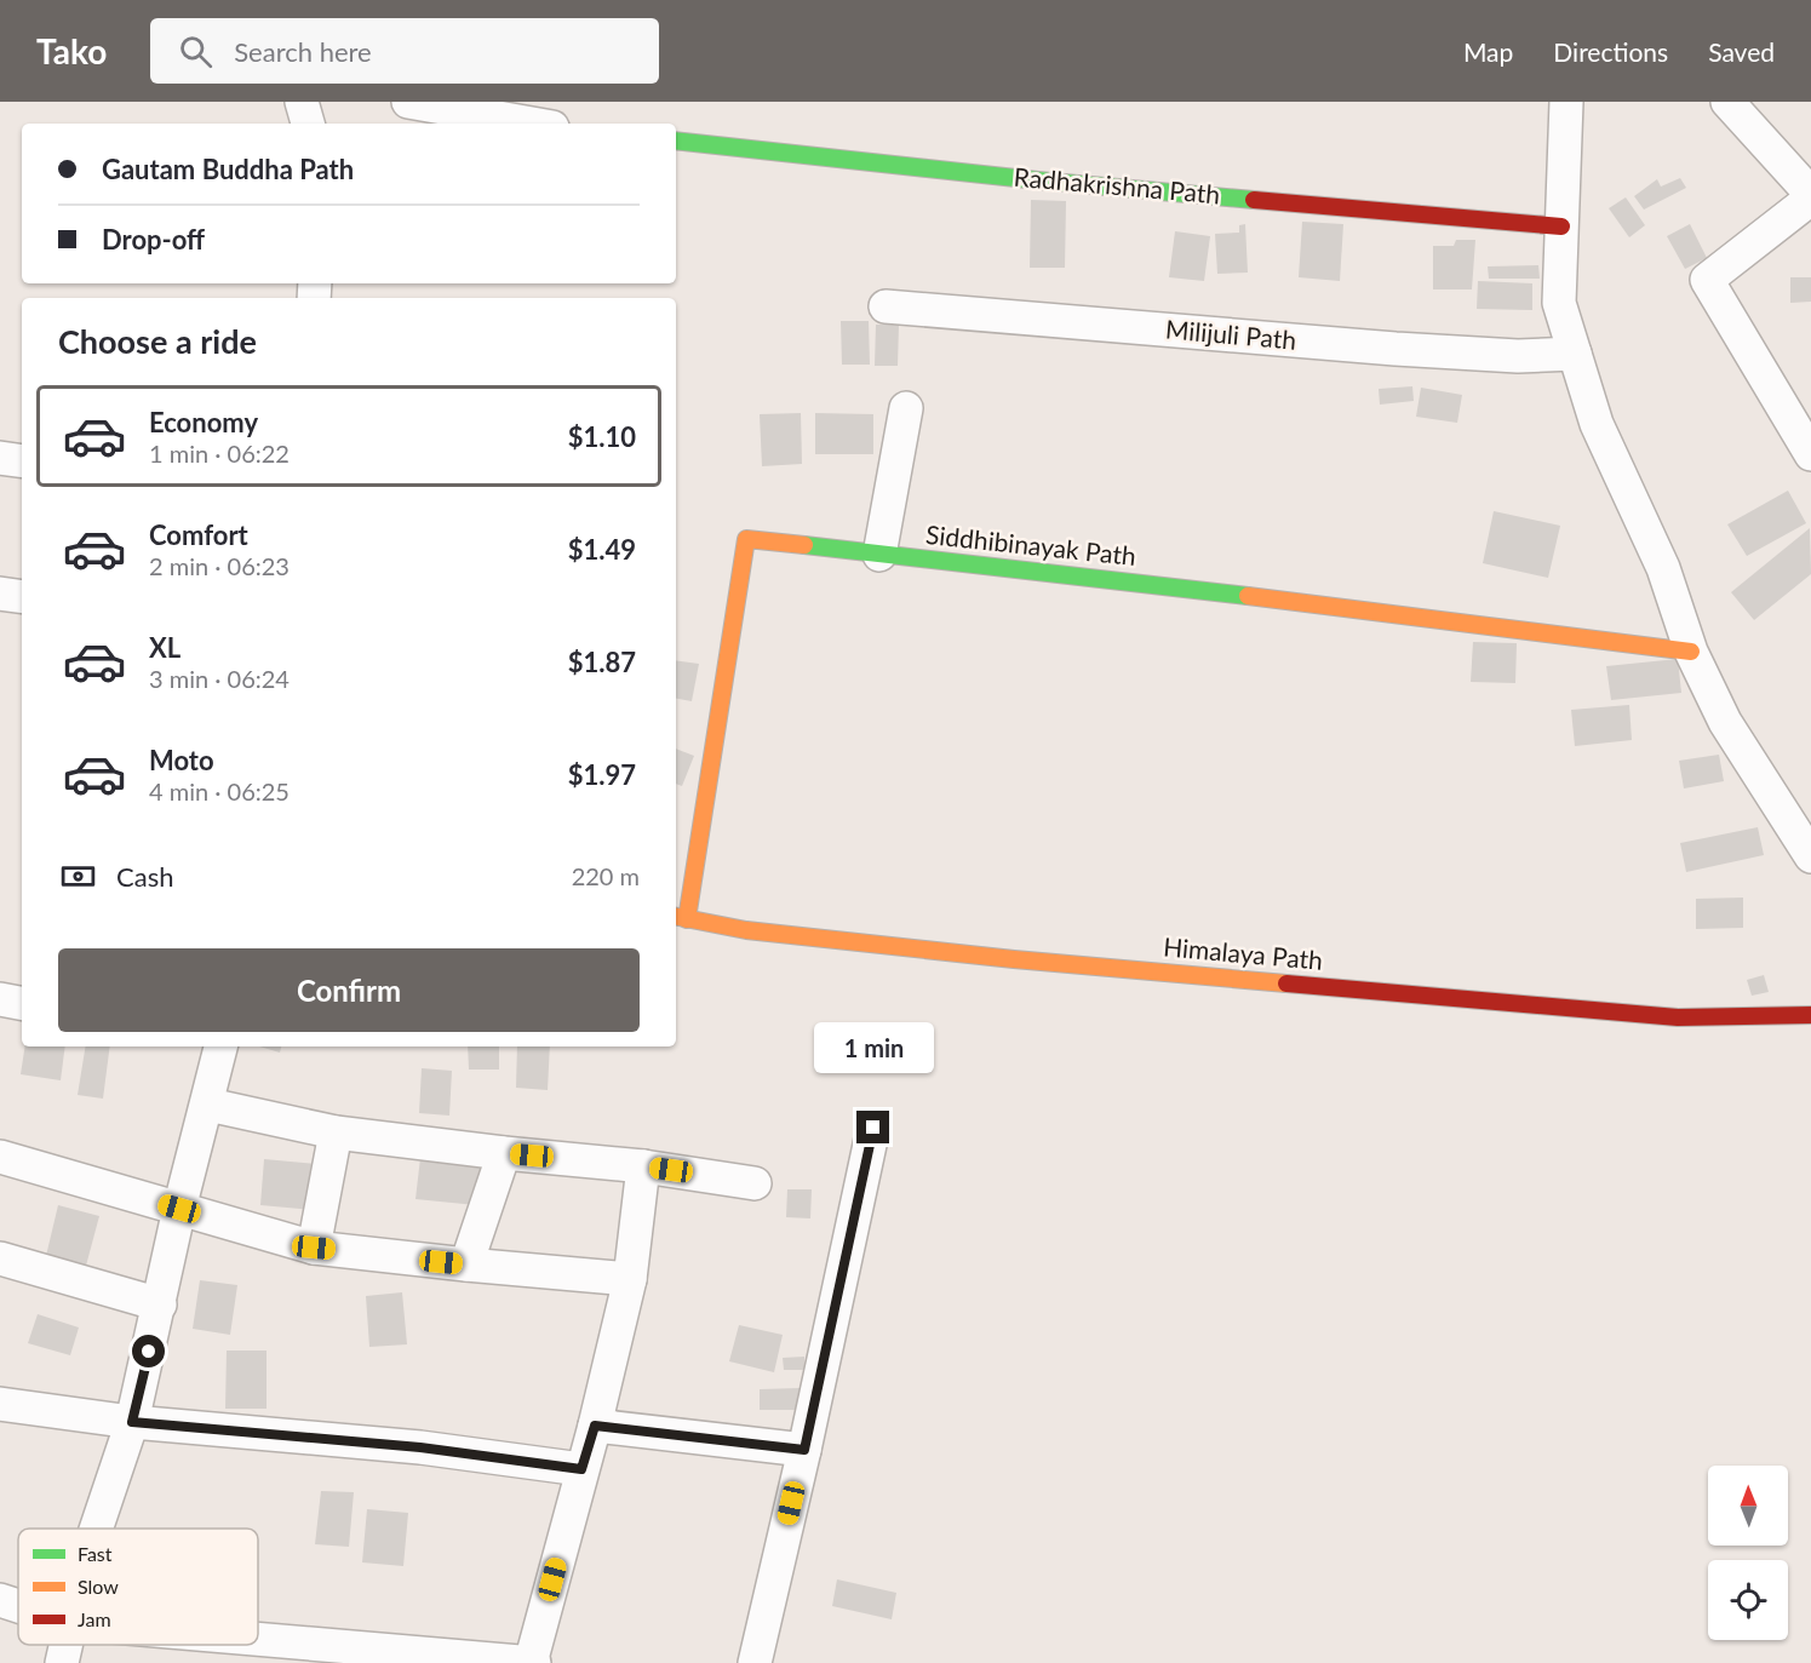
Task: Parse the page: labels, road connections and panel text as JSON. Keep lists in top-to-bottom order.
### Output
{
  "streets": {
    "street": [
      "Radhakrishna Path",
      "Milijuli Path",
      "Siddhibinayak Path",
      "Himalaya Path"
    ]
  },
  "crossings": [
    ["Siddhibinayak Path", "Himalaya Path"]
  ],
  "legend": ["Fast", "Slow", "Jam"],
  "north": "top",
  "page": {
    "header": "Tako",
    "search": "Search here",
    "nav": ["Map", "Directions", "Saved"],
    "banner": ["Gautam Buddha Path", "Drop-off"],
    "heading": "Choose a ride",
    "list": [
      {
        "name": "Economy",
        "note": "1 min · 06:22",
        "value": "$1.10"
      },
      {
        "name": "Comfort",
        "note": "2 min · 06:23",
        "value": "$1.49"
      },
      {
        "name": "XL",
        "note": "3 min · 06:24",
        "value": "$1.87"
      },
      {
        "name": "Moto",
        "note": "4 min · 06:25",
        "value": "$1.97"
      }
    ],
    "pay": ["Cash", "220 m"],
    "buttons": "Confirm",
    "bubble": "1 min"
  }
}
